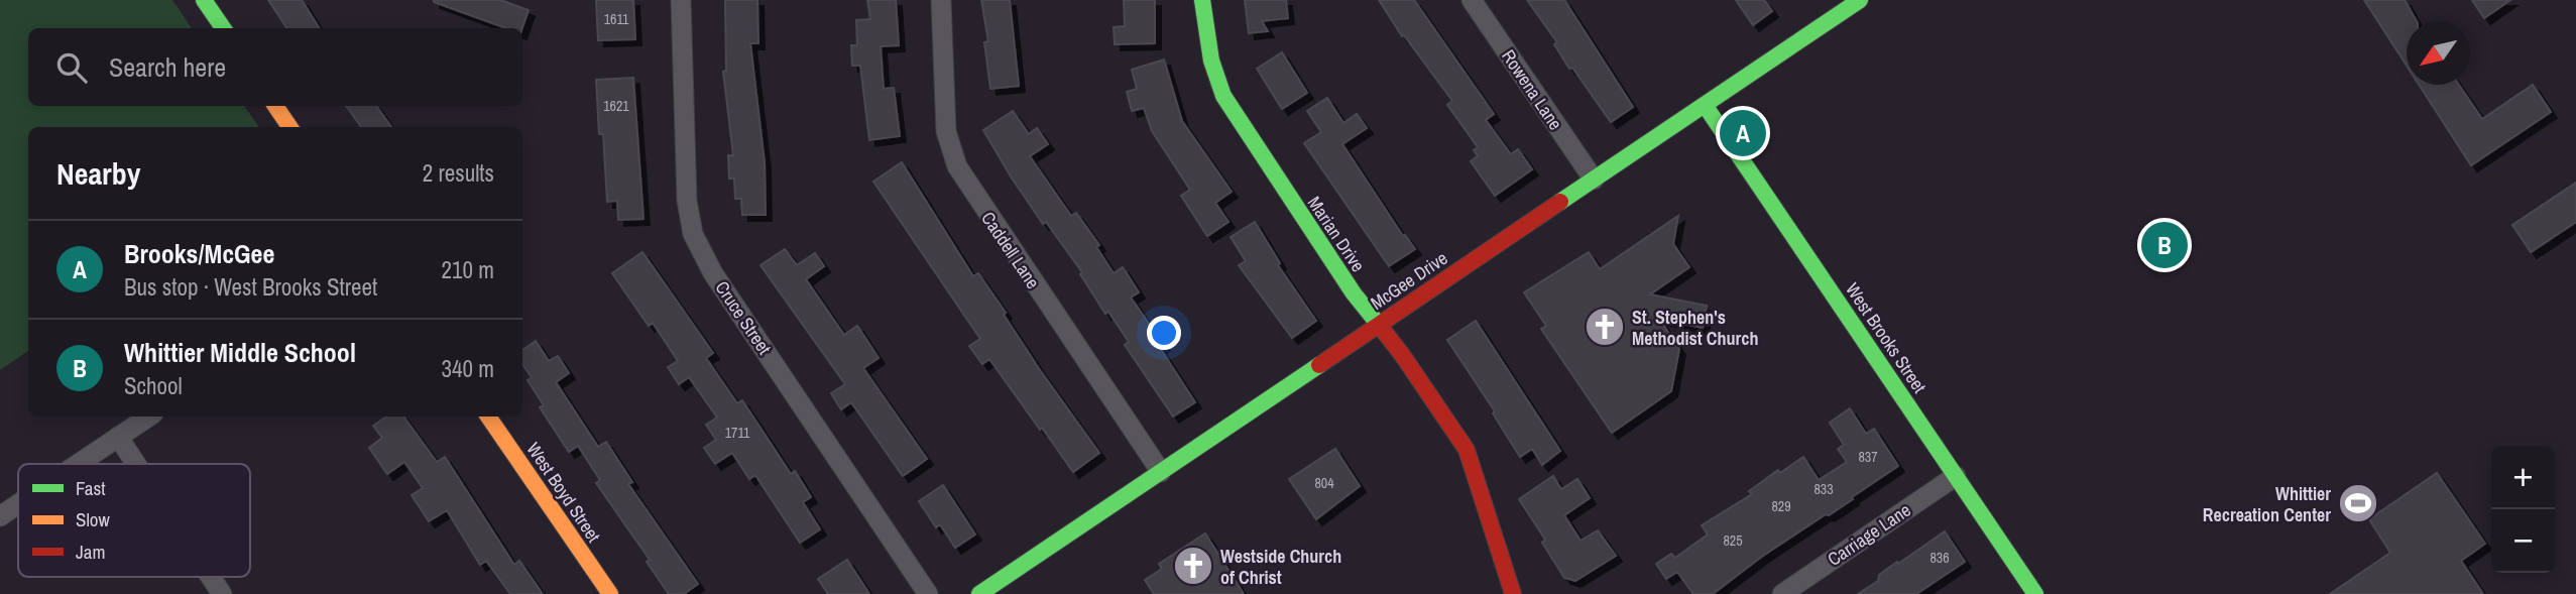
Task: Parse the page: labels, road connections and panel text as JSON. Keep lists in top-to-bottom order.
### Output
{
  "streets": {
    "street": [
      "Rowena Lane",
      "Marian Drive",
      "Caddell Lane",
      "McGee Drive",
      "Cruce Street",
      "West Brooks Street",
      "West Boyd Street",
      "Carriage Lane"
    ]
  },
  "crossings": [
    ["Rowena Lane", "McGee Drive"],
    ["Marian Drive", "McGee Drive"],
    ["Caddell Lane", "McGee Drive"],
    ["McGee Drive", "West Brooks Street"],
    ["West Brooks Street", "Carriage Lane"]
  ],
  "places": {
    "church": ["St. Stephen's Methodist Church", "Westside Church of Christ"],
    "sports": ["Whittier Recreation Center"]
  },
  "house_numbers": [
    "1611",
    "1621",
    "1711",
    "837",
    "804",
    "833",
    "829",
    "825",
    "836"
  ],
  "legend": ["Fast", "Slow", "Jam"],
  "north": "bottom left",
  "page": {
    "search": "Search here",
    "pins": ["A", "B"],
    "heading": ["Nearby", "2 results"],
    "list": [
      {
        "mark": "A",
        "name": "Brooks/McGee",
        "note": "Bus stop · West Brooks Street",
        "value": "210 m"
      },
      {
        "mark": "B",
        "name": "Whittier Middle School",
        "note": "School",
        "value": "340 m"
      }
    ],
    "map_buttons": ["+", "−"]
  }
}
